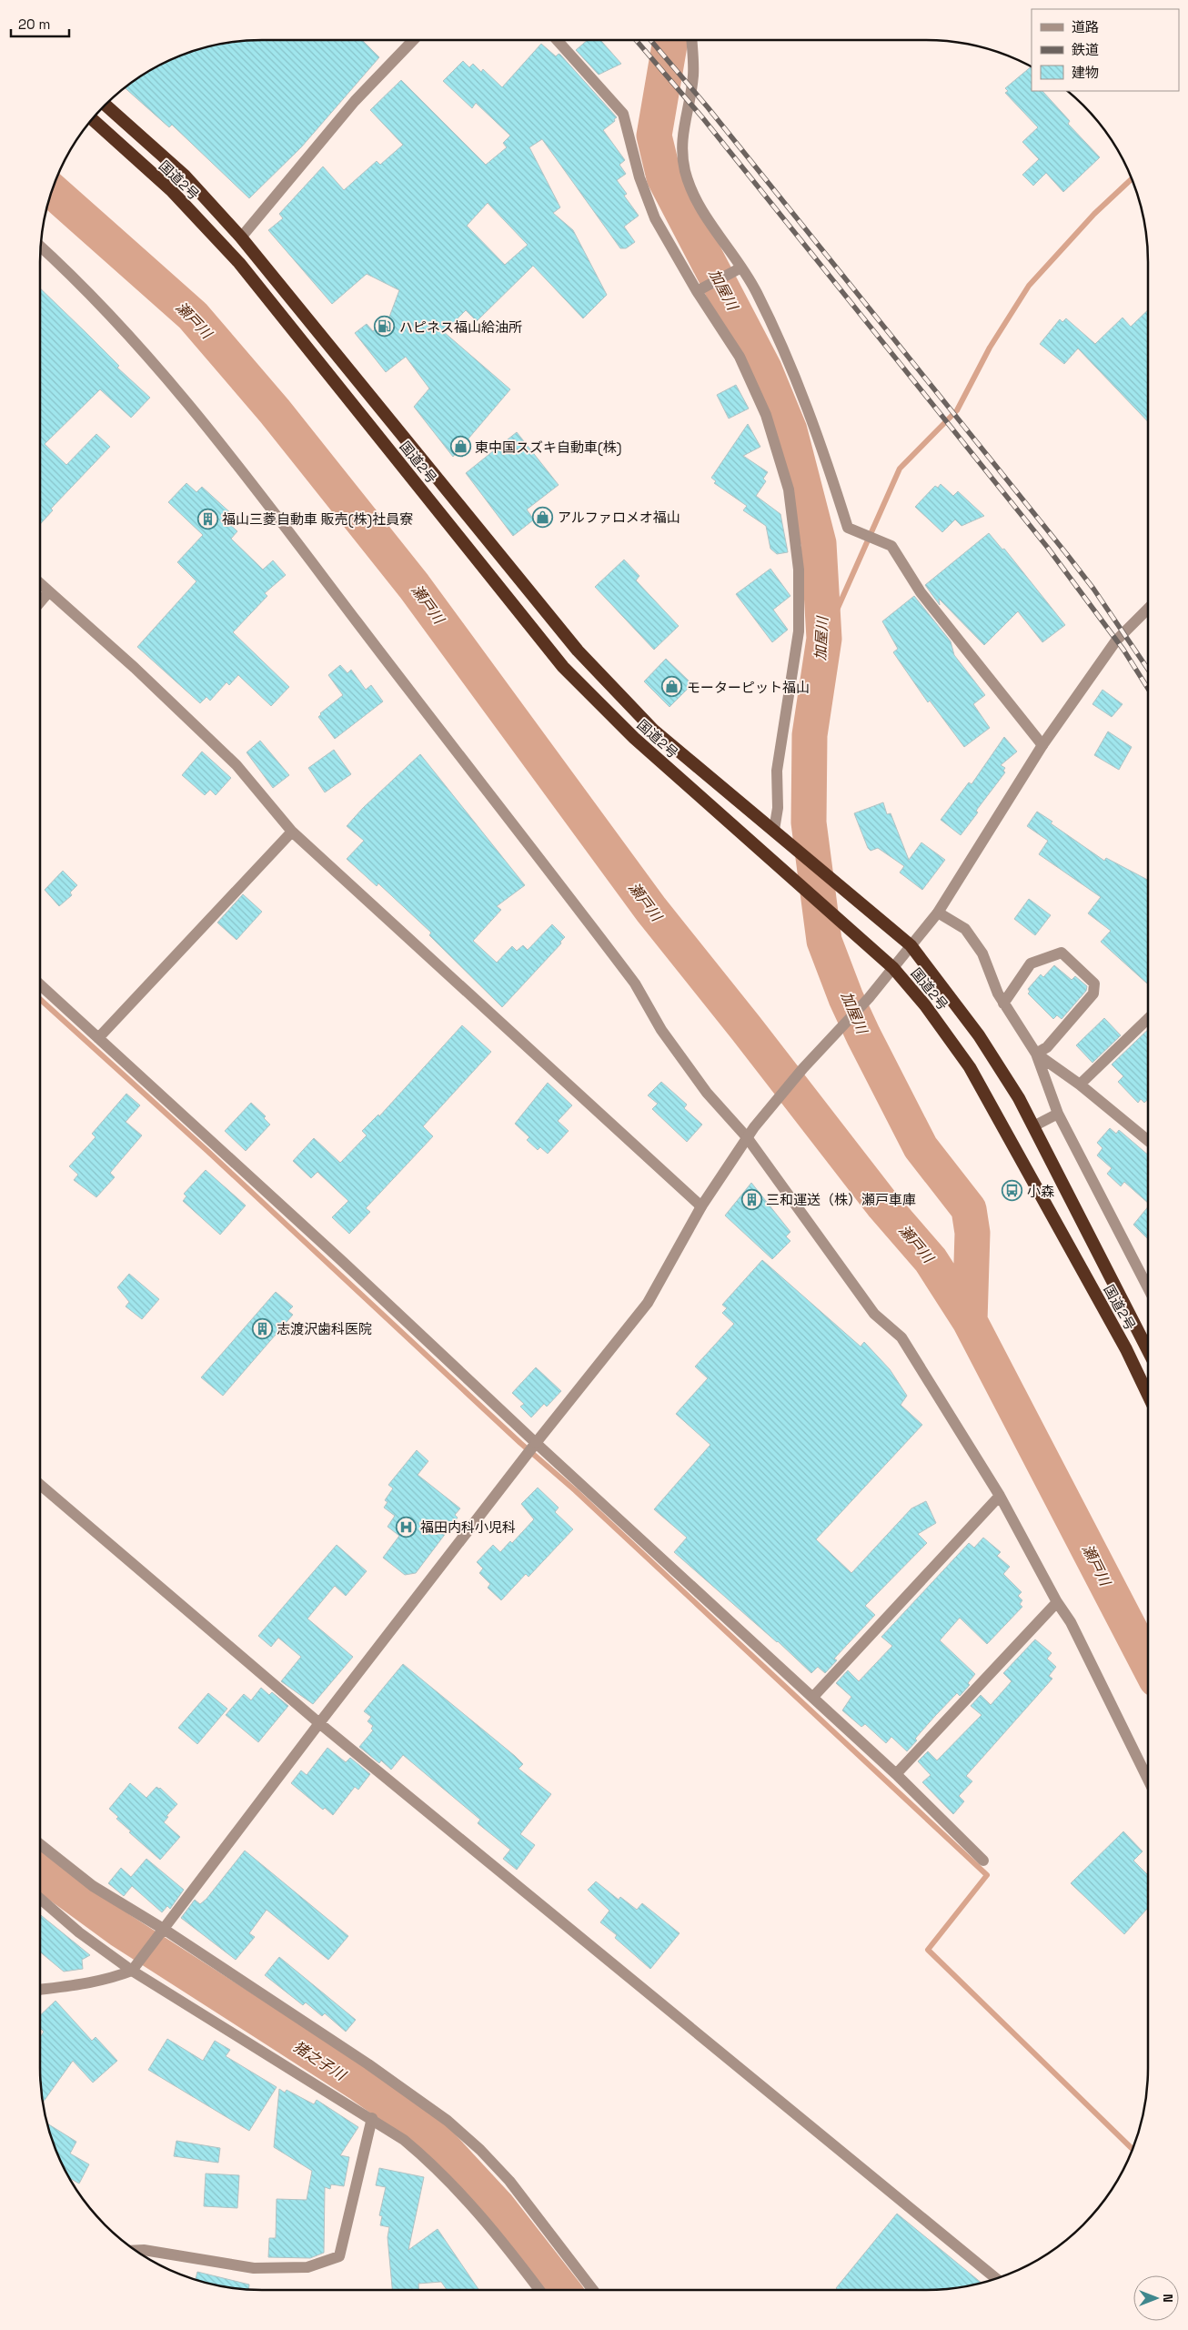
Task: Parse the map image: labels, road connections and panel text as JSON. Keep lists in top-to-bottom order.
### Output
{
  "streets": {
    "highway": ["国道2号"]
  },
  "water": ["加屋川", "瀬戸川", "猪之子川"],
  "places": {
    "fuel station": ["ハピネス福山給油所"],
    "shop": ["東中国スズキ自動車(株)", "アルファロメオ福山", "モーターピット福山"],
    "building": ["福山三菱自動車 販売(株)社員寮", "三和運送（株）瀬戸車庫", "志渡沢歯科医院"],
    "bus stop": ["小森"],
    "hospital": ["福田内科小児科"]
  },
  "legend": ["道路", "鉄道", "建物"],
  "scale_bar": "20 m",
  "north": "right"
}
